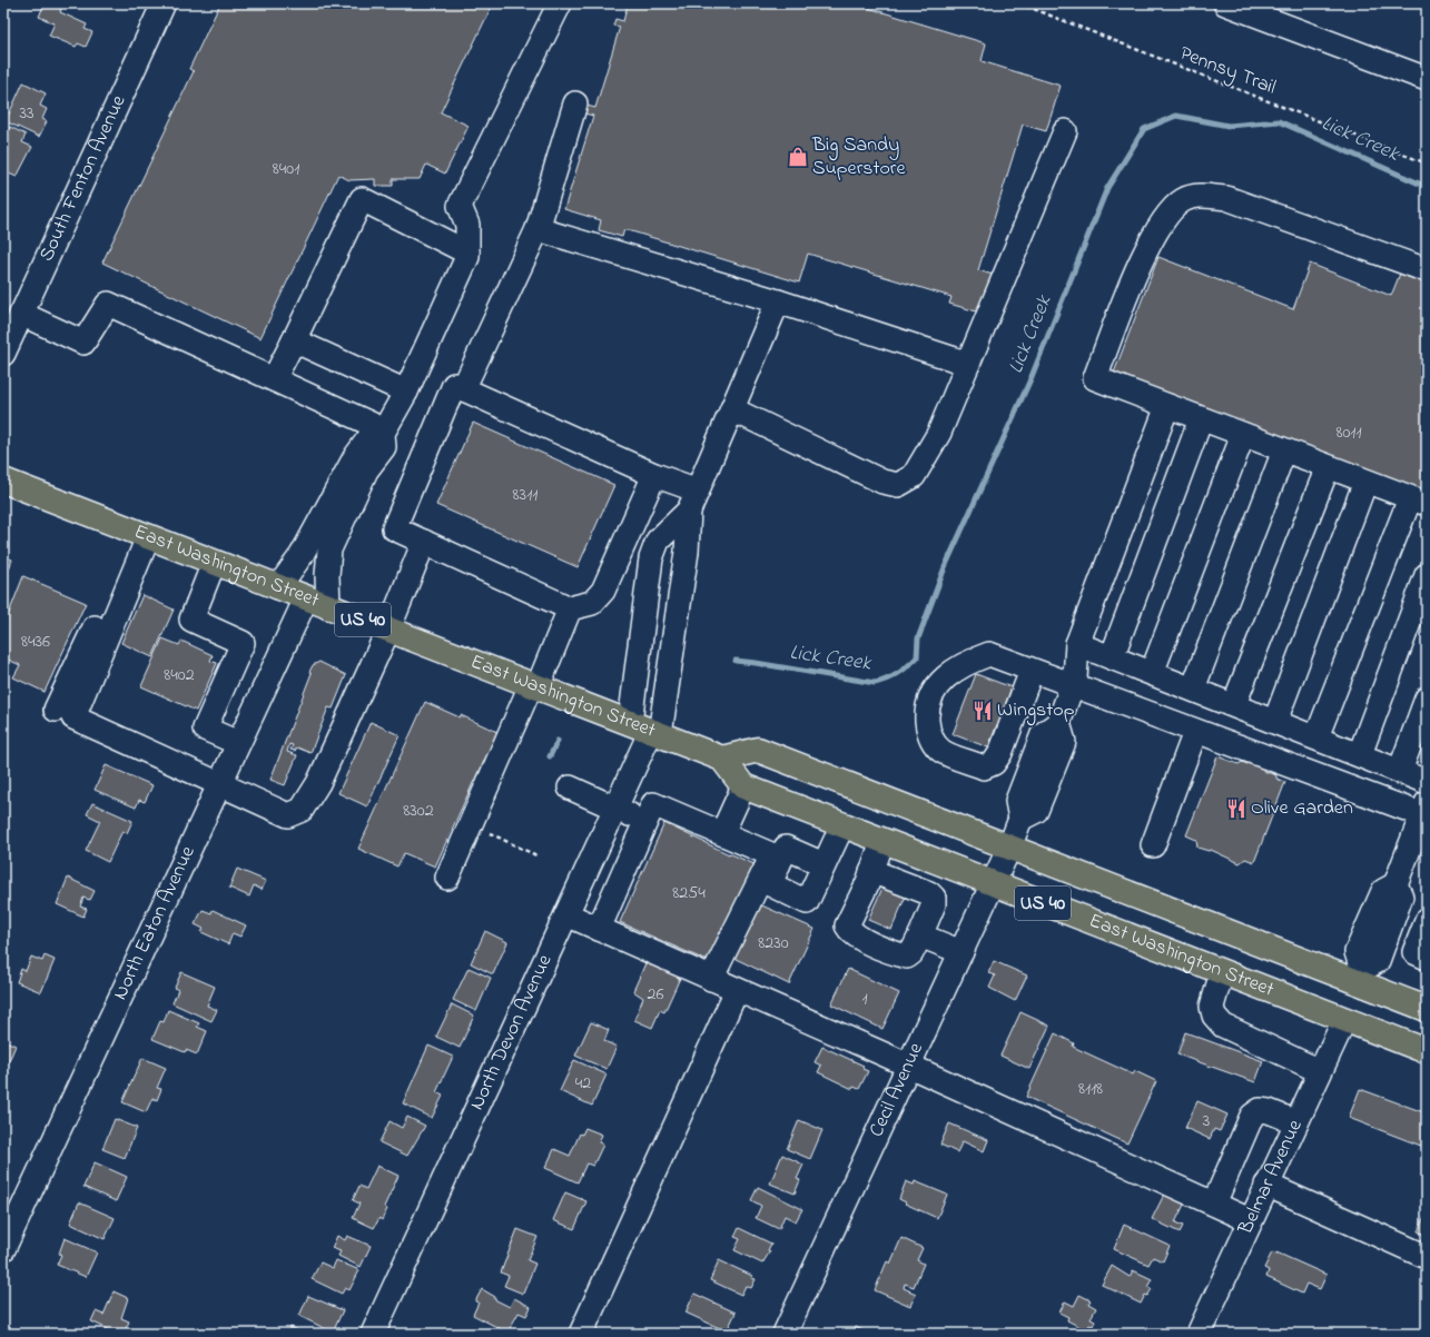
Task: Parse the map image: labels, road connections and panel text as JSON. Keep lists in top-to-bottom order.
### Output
{
  "streets": {
    "main road": ["East Washington Street", "US 40"],
    "street": [
      "South Fenton Avenue",
      "North Eaton Avenue",
      "North Devon Avenue",
      "Cecil Avenue",
      "Belmar Avenue"
    ],
    "path": ["Pennsy Trail"]
  },
  "crossings": [
    ["East Washington Street", "North Eaton Avenue"],
    ["East Washington Street", "North Devon Avenue"],
    ["East Washington Street", "Cecil Avenue"],
    ["East Washington Street", "Belmar Avenue"]
  ],
  "water": ["Lick Creek"],
  "places": {
    "shop": ["Big Sandy Superstore"],
    "restaurant": ["Wingstop", "Olive Garden"]
  },
  "house_numbers": [
    "33",
    "8401",
    "8011",
    "8311",
    "8436",
    "8402",
    "8302",
    "8254",
    "8230",
    "26",
    "1",
    "42",
    "8118",
    "3"
  ]
}
